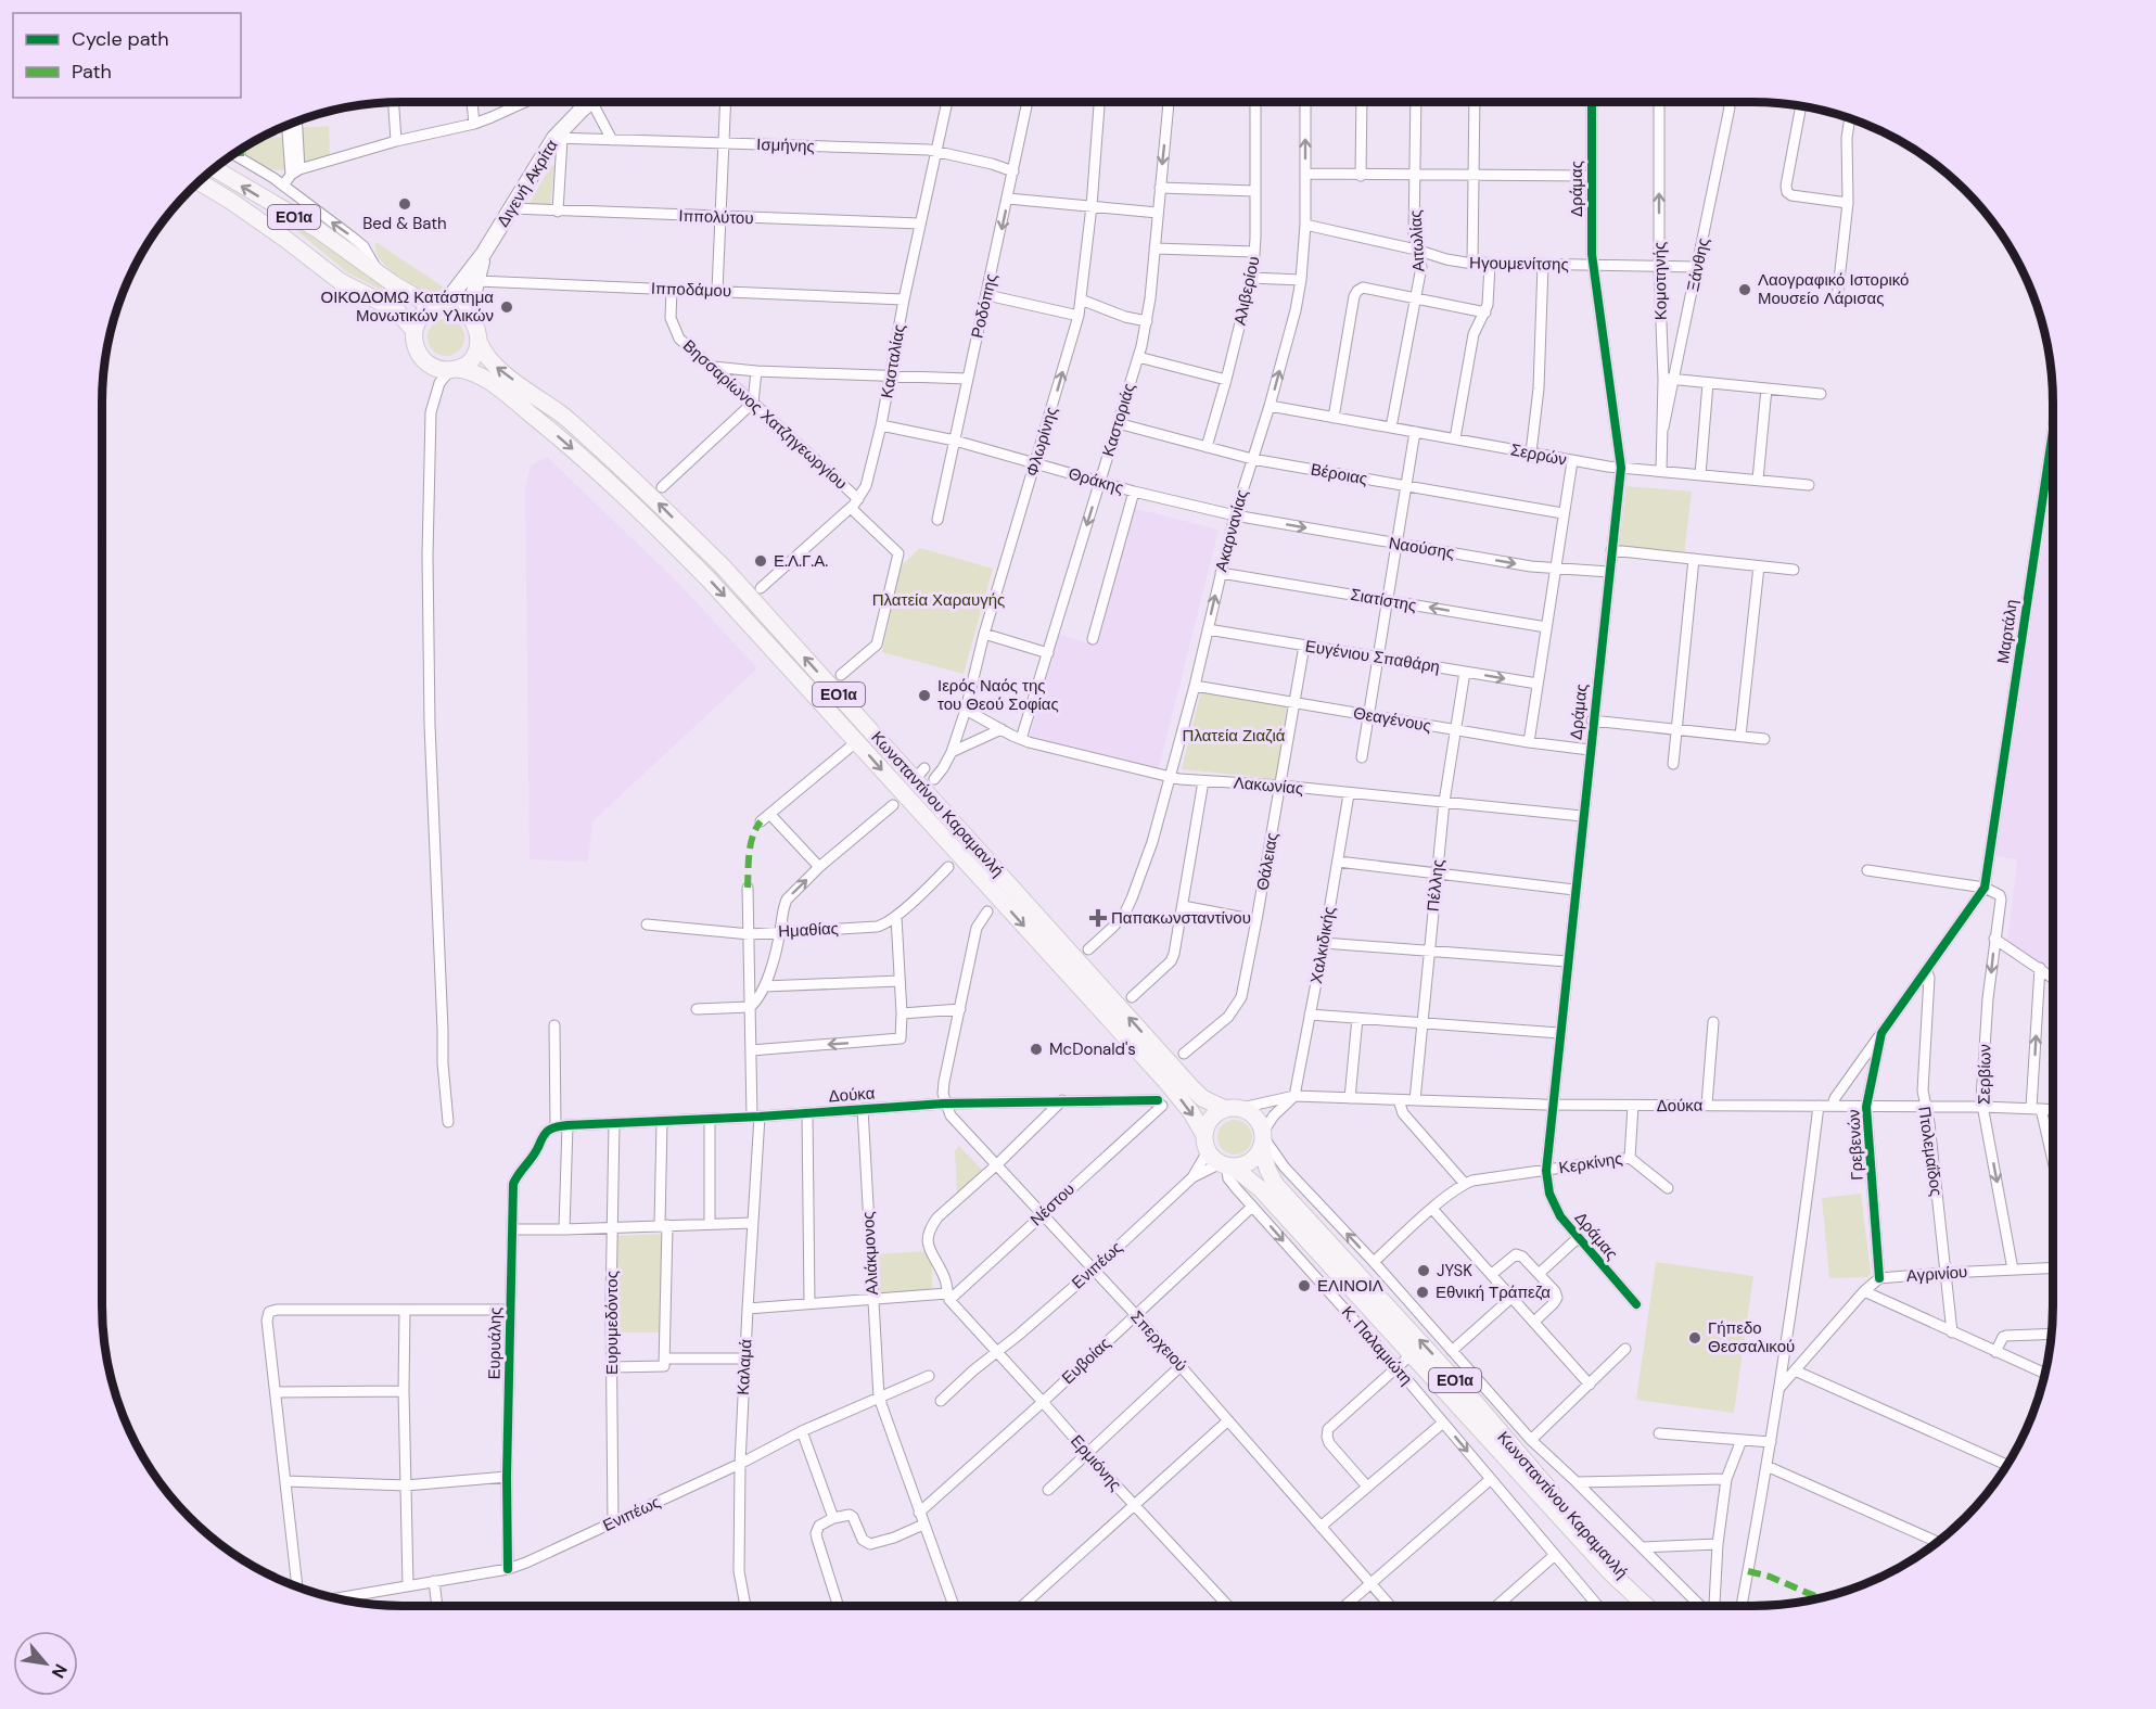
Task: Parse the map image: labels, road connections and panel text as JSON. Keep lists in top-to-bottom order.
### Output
{
  "streets": {
    "main road": ["Διγενή Ακρίτα", "ΕΟ1α", "Κωνσταντίνου Καραμανλή"],
    "street": [
      "Ισμήνης",
      "Δράμας",
      "Ιππολύτου",
      "Αιτωλίας",
      "Ηγουμενίτσης",
      "Ξάνθης",
      "Κομοτηνής",
      "Ιπποδάμου",
      "Αλιβερίου",
      "Ροδόπης",
      "Κασταλίας",
      "Βησσαρίωνος Χατζηγεωργίου",
      "Καστοριάς",
      "Φλωρίνης",
      "Σερρών",
      "Βέροιας",
      "Θράκης",
      "Ακαρνανίας",
      "Ναούσης",
      "Σιατίστης",
      "Μαρτάλη",
      "Ευγένιου Σπαθάρη",
      "Θεαγένους",
      "Λακωνίας",
      "Θάλειας",
      "Πέλλης",
      "Ημαθίας",
      "Χαλκιδικής",
      "Σερβίων",
      "Δούκα",
      "Γρεβενών",
      "Πτολεμαΐδος",
      "Κερκίνης",
      "Νέστου",
      "Αλιάκμονος",
      "Ενιπέως",
      "Αγρινίου",
      "Ευρυμεδόντος",
      "Σπερχειού",
      "Ευρυάλης",
      "Κ. Παλαμιώτη",
      "Ευβοίας",
      "Καλαμά",
      "Ερμιόνης"
    ]
  },
  "crossings": [
    ["Ισμήνης", "Διγενή Ακρίτα"],
    ["Ισμήνης", "Ροδόπης"],
    ["Ισμήνης", "Κασταλίας"],
    ["Διγενή Ακρίτα", "ΕΟ1α"],
    ["Διγενή Ακρίτα", "Ιππολύτου"],
    ["Διγενή Ακρίτα", "Ιπποδάμου"],
    ["Διγενή Ακρίτα", "Κωνσταντίνου Καραμανλή"],
    ["Δράμας", "Ηγουμενίτσης"],
    ["Δράμας", "Σερρών"],
    ["Δράμας", "Ναούσης"],
    ["Δράμας", "Θεαγένους"],
    ["Δράμας", "Λακωνίας"],
    ["Δράμας", "Δούκα"],
    ["Δράμας", "Κερκίνης"],
    ["ΕΟ1α", "Κωνσταντίνου Καραμανλή"],
    ["Ιππολύτου", "Κασταλίας"],
    ["Αιτωλίας", "Ηγουμενίτσης"],
    ["Αιτωλίας", "Σερρών"],
    ["Ηγουμενίτσης", "Ξάνθης"],
    ["Ηγουμενίτσης", "Κομοτηνής"],
    ["Ηγουμενίτσης", "Ακαρνανίας"],
    ["Ξάνθης", "Κομοτηνής"],
    ["Κομοτηνής", "Σερρών"],
    ["Ιπποδάμου", "Κασταλίας"],
    ["Ιπποδάμου", "Βησσαρίωνος Χατζηγεωργίου"],
    ["Αλιβερίου", "Βέροιας"],
    ["Ροδόπης", "Θράκης"],
    ["Κασταλίας", "Βησσαρίωνος Χατζηγεωργίου"],
    ["Κασταλίας", "Θράκης"],
    ["Καστοριάς", "Βέροιας"],
    ["Καστοριάς", "Θράκης"],
    ["Καστοριάς", "Λακωνίας"],
    ["Φλωρίνης", "Θράκης"],
    ["Φλωρίνης", "Λακωνίας"],
    ["Σερρών", "Ακαρνανίας"],
    ["Βέροιας", "Ακαρνανίας"],
    ["Θράκης", "Ακαρνανίας"],
    ["Θράκης", "Ναούσης"],
    ["Ακαρνανίας", "Ναούσης"],
    ["Ακαρνανίας", "Σιατίστης"],
    ["Ακαρνανίας", "Ευγένιου Σπαθάρη"],
    ["Ακαρνανίας", "Θεαγένους"],
    ["Ακαρνανίας", "Λακωνίας"],
    ["Μαρτάλη", "Σερβίων"],
    ["Μαρτάλη", "Γρεβενών"],
    ["Ευγένιου Σπαθάρη", "Θάλειας"],
    ["Ευγένιου Σπαθάρη", "Πέλλης"],
    ["Θεαγένους", "Θάλειας"],
    ["Θεαγένους", "Πέλλης"],
    ["Λακωνίας", "Θάλειας"],
    ["Λακωνίας", "Πέλλης"],
    ["Λακωνίας", "Χαλκιδικής"],
    ["Κωνσταντίνου Καραμανλή", "Δούκα"],
    ["Κωνσταντίνου Καραμανλή", "Κερκίνης"],
    ["Κωνσταντίνου Καραμανλή", "Ενιπέως"],
    ["Κωνσταντίνου Καραμανλή", "Κ. Παλαμιώτη"],
    ["Πέλλης", "Δούκα"],
    ["Ημαθίας", "Καλαμά"],
    ["Χαλκιδικής", "Δούκα"],
    ["Σερβίων", "Δούκα"],
    ["Σερβίων", "Γρεβενών"],
    ["Σερβίων", "Αγρινίου"],
    ["Δούκα", "Γρεβενών"],
    ["Δούκα", "Πτολεμαΐδος"],
    ["Δούκα", "Κερκίνης"],
    ["Δούκα", "Νέστου"],
    ["Δούκα", "Αλιάκμονος"],
    ["Δούκα", "Ενιπέως"],
    ["Δούκα", "Ευρυμεδόντος"],
    ["Δούκα", "Σπερχειού"],
    ["Δούκα", "Ευρυάλης"],
    ["Δούκα", "Κ. Παλαμιώτη"],
    ["Δούκα", "Καλαμά"],
    ["Γρεβενών", "Πτολεμαΐδος"],
    ["Γρεβενών", "Αγρινίου"],
    ["Πτολεμαΐδος", "Αγρινίου"],
    ["Νέστου", "Σπερχειού"],
    ["Νέστου", "Ερμιόνης"],
    ["Αλιάκμονος", "Ενιπέως"],
    ["Αλιάκμονος", "Ευβοίας"],
    ["Ενιπέως", "Ευρυμεδόντος"],
    ["Ενιπέως", "Σπερχειού"],
    ["Ενιπέως", "Ευρυάλης"],
    ["Ενιπέως", "Κ. Παλαμιώτη"],
    ["Ενιπέως", "Καλαμά"],
    ["Ενιπέως", "Ερμιόνης"],
    ["Σπερχειού", "Ευβοίας"],
    ["Κ. Παλαμιώτη", "Ευβοίας"],
    ["Ευβοίας", "Ερμιόνης"]
  ],
  "one_way": [
    "Κομοτηνής",
    "Ναούσης",
    "Σιατίστης",
    "Κ. Παλαμιώτη"
  ],
  "parks": ["Πλατεία Χαραυγής", "Πλατεία Ζιαζιά"],
  "places": {
    "other": [
      "Bed & Bath",
      "Λαογραφικό Ιστορικό Μουσείο Λάρισας",
      "ΟΙΚΟΔΟΜΩ Κατάστημα Μονωτικών Υλικών",
      "Ε.Λ.Γ.Α.",
      "Ιερός Ναός της του Θεού Σοφίας",
      "McDonald's",
      "JYSK",
      "ΕΛΙΝΟΙΛ",
      "Εθνική Τράπεζα",
      "Γήπεδο Θεσσαλικού"
    ],
    "health": ["Παπακωνσταντίνου"]
  },
  "legend": ["Cycle path", "Path"],
  "north": "bottom right"
}
